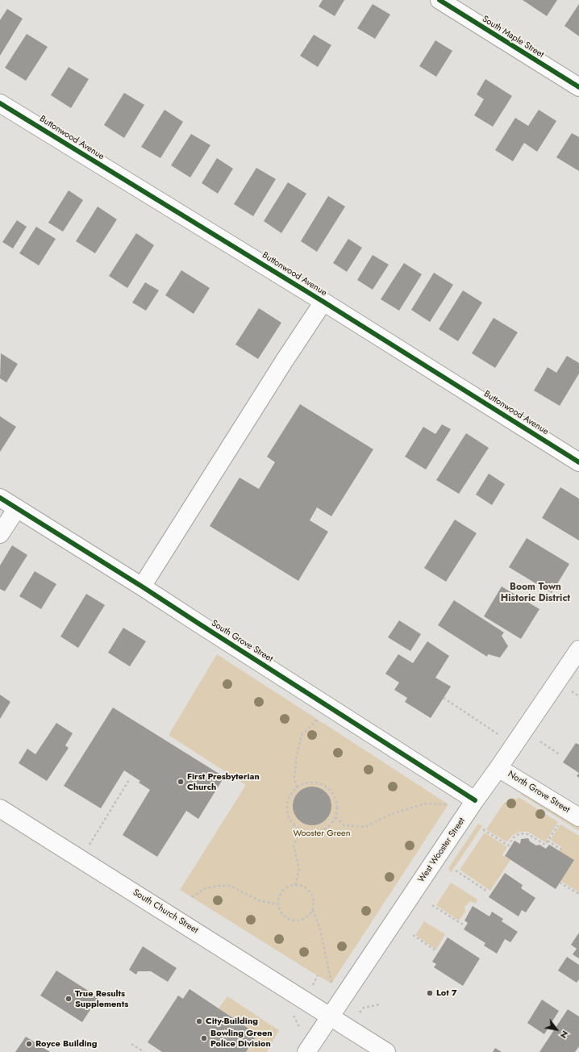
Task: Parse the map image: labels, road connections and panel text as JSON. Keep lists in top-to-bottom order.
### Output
{
  "streets": {
    "street": [
      "South Maple Street",
      "Buttonwood Avenue",
      "South Grove Street",
      "North Grove Street",
      "West Wooster Street",
      "South Church Street"
    ]
  },
  "crossings": [
    ["South Grove Street", "West Wooster Street"],
    ["North Grove Street", "West Wooster Street"],
    ["West Wooster Street", "South Church Street"]
  ],
  "districts": ["Boom Town Historic District"],
  "parks": ["Wooster Green"],
  "places": [
    "First Presbyterian Church",
    "Lot 7",
    "True Results Supplements",
    "City-Building",
    "Bowling Green Police Division",
    "Royce Building"
  ],
  "north": "bottom right"
}
